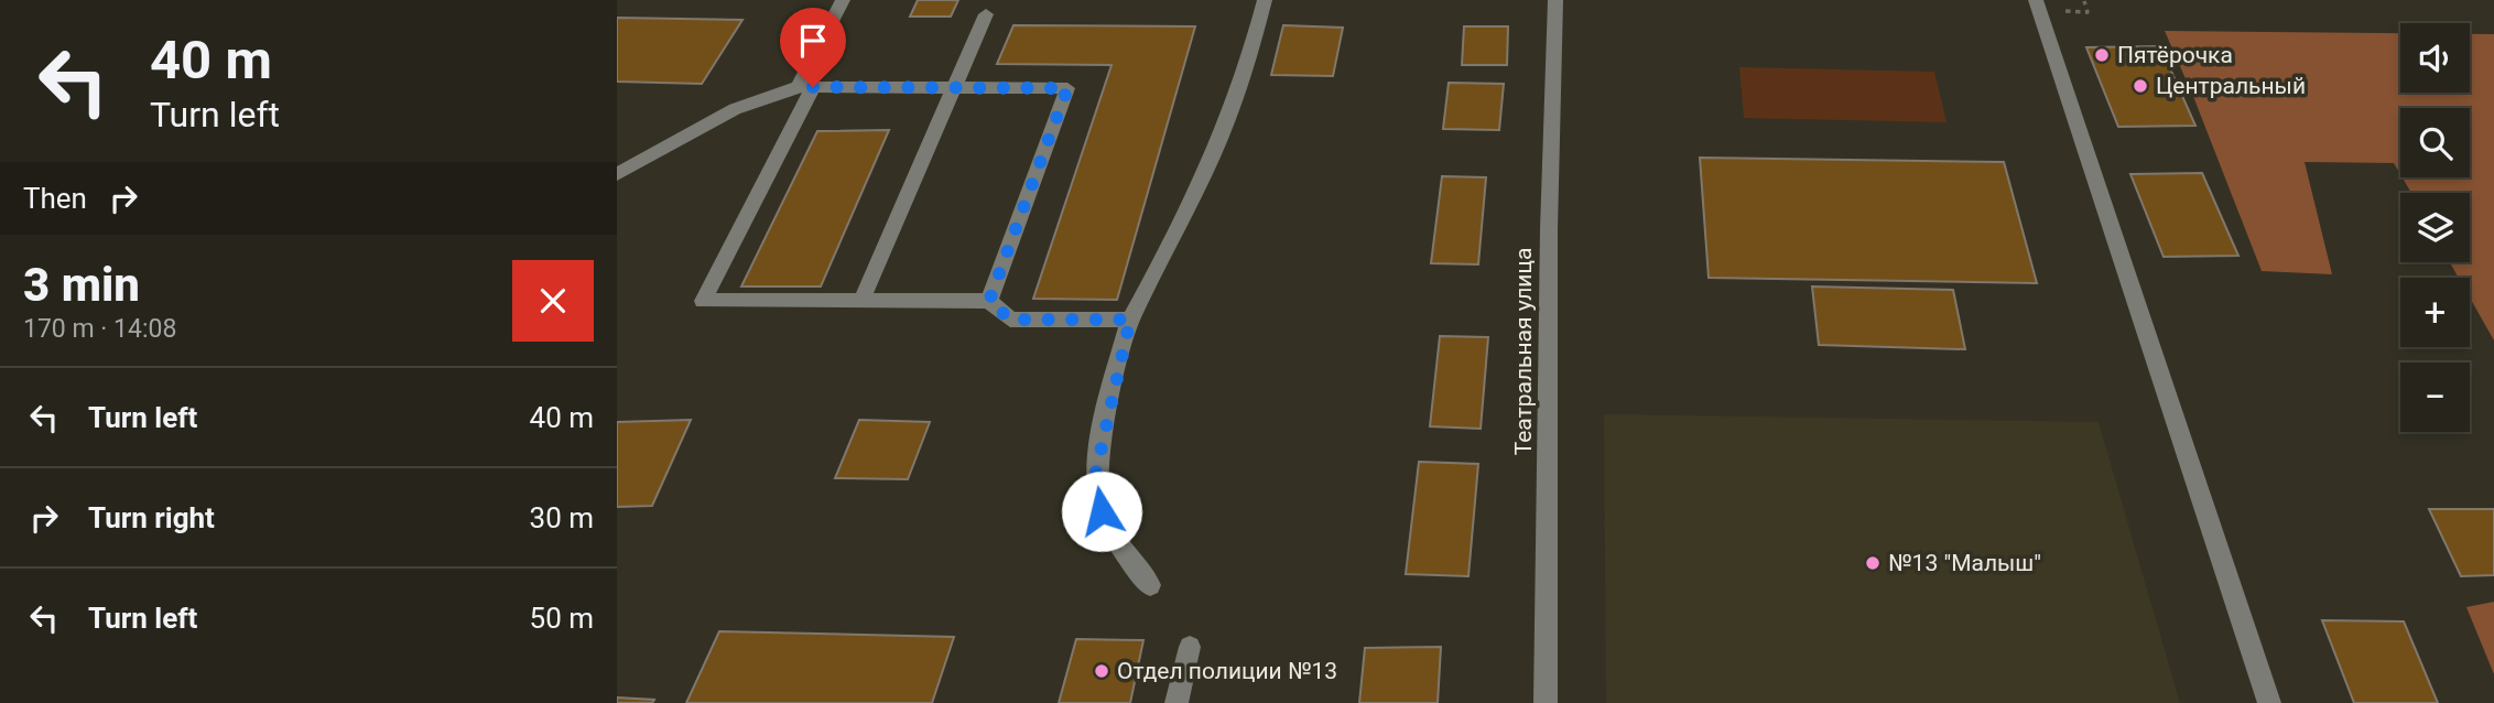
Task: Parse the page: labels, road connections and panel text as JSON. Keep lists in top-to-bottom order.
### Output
{
  "streets": {
    "street": ["Театральная улица"]
  },
  "places": [
    "Пятёрочка",
    "Центральный",
    "№13 \"Малыш\"",
    "Отдел полиции №13"
  ],
  "page": {
    "turn": ["40 m", "Turn left"],
    "map_buttons": ["+", "−"],
    "then": "Then",
    "heading": ["3 min", "170 m · 14:08"],
    "list": [
      {
        "name": "Turn left",
        "value": "40 m"
      },
      {
        "name": "Turn right",
        "value": "30 m"
      },
      {
        "name": "Turn left",
        "value": "50 m"
      }
    ]
  }
}
